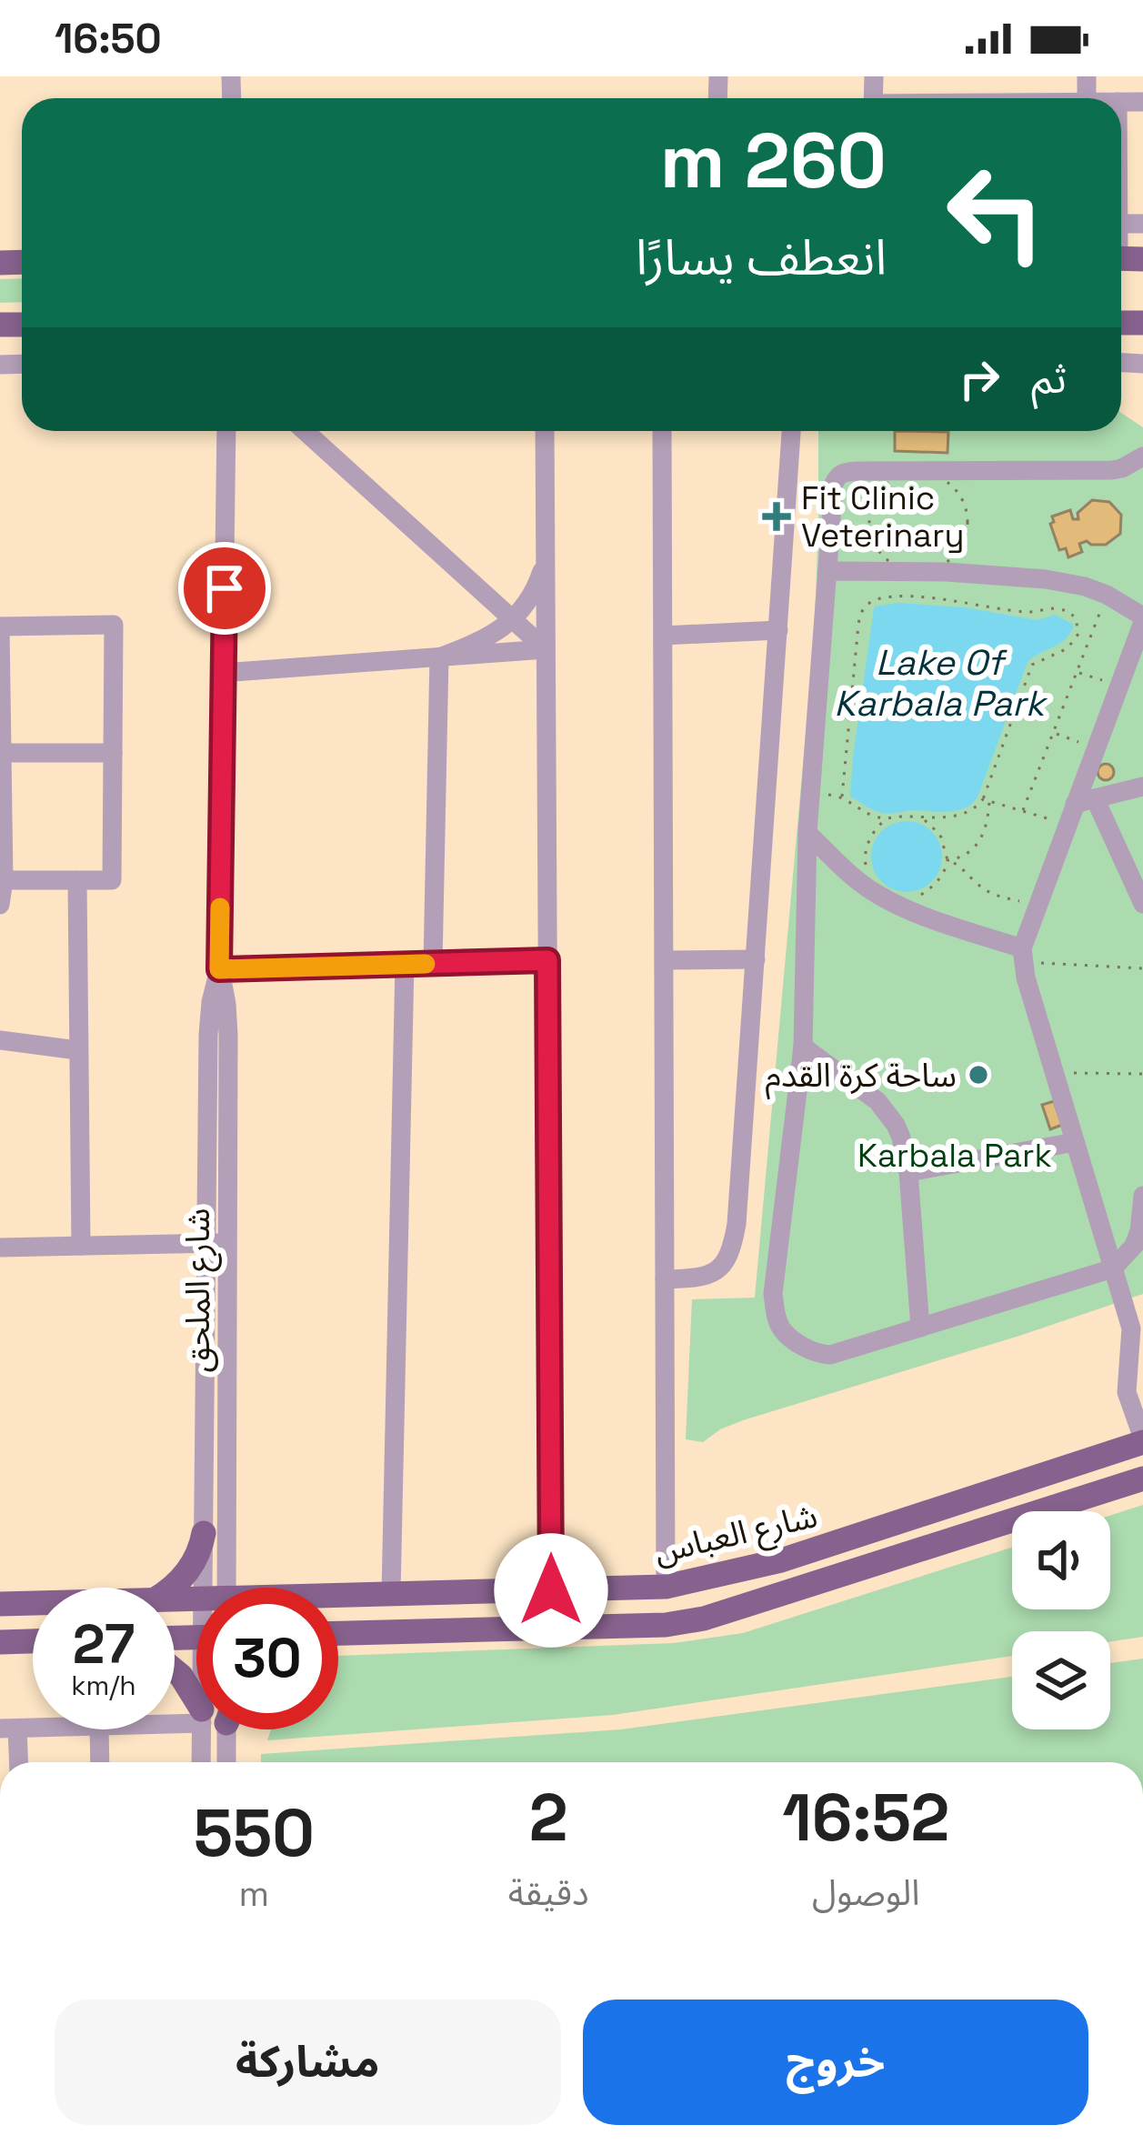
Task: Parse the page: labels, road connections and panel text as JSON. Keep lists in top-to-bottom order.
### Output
{
  "streets": {
    "main road": ["شارع العباس"],
    "street": ["شارع الملحق"]
  },
  "water": ["Lake Of Karbala Park"],
  "parks": ["Karbala Park"],
  "places": {
    "health": ["Fit Clinic Veterinary"],
    "other": ["ساحة كرة القدم"]
  },
  "page": {
    "status": "16:50",
    "turn": ["260 m", "انعطف يسارًا"],
    "then": "ثم",
    "speed": "27 km/h",
    "limit": "30",
    "eta": [
      "16:52",
      "الوصول",
      "2",
      "دقيقة",
      "550",
      "m"
    ],
    "buttons": ["خروج", "مشاركة"]
  }
}
